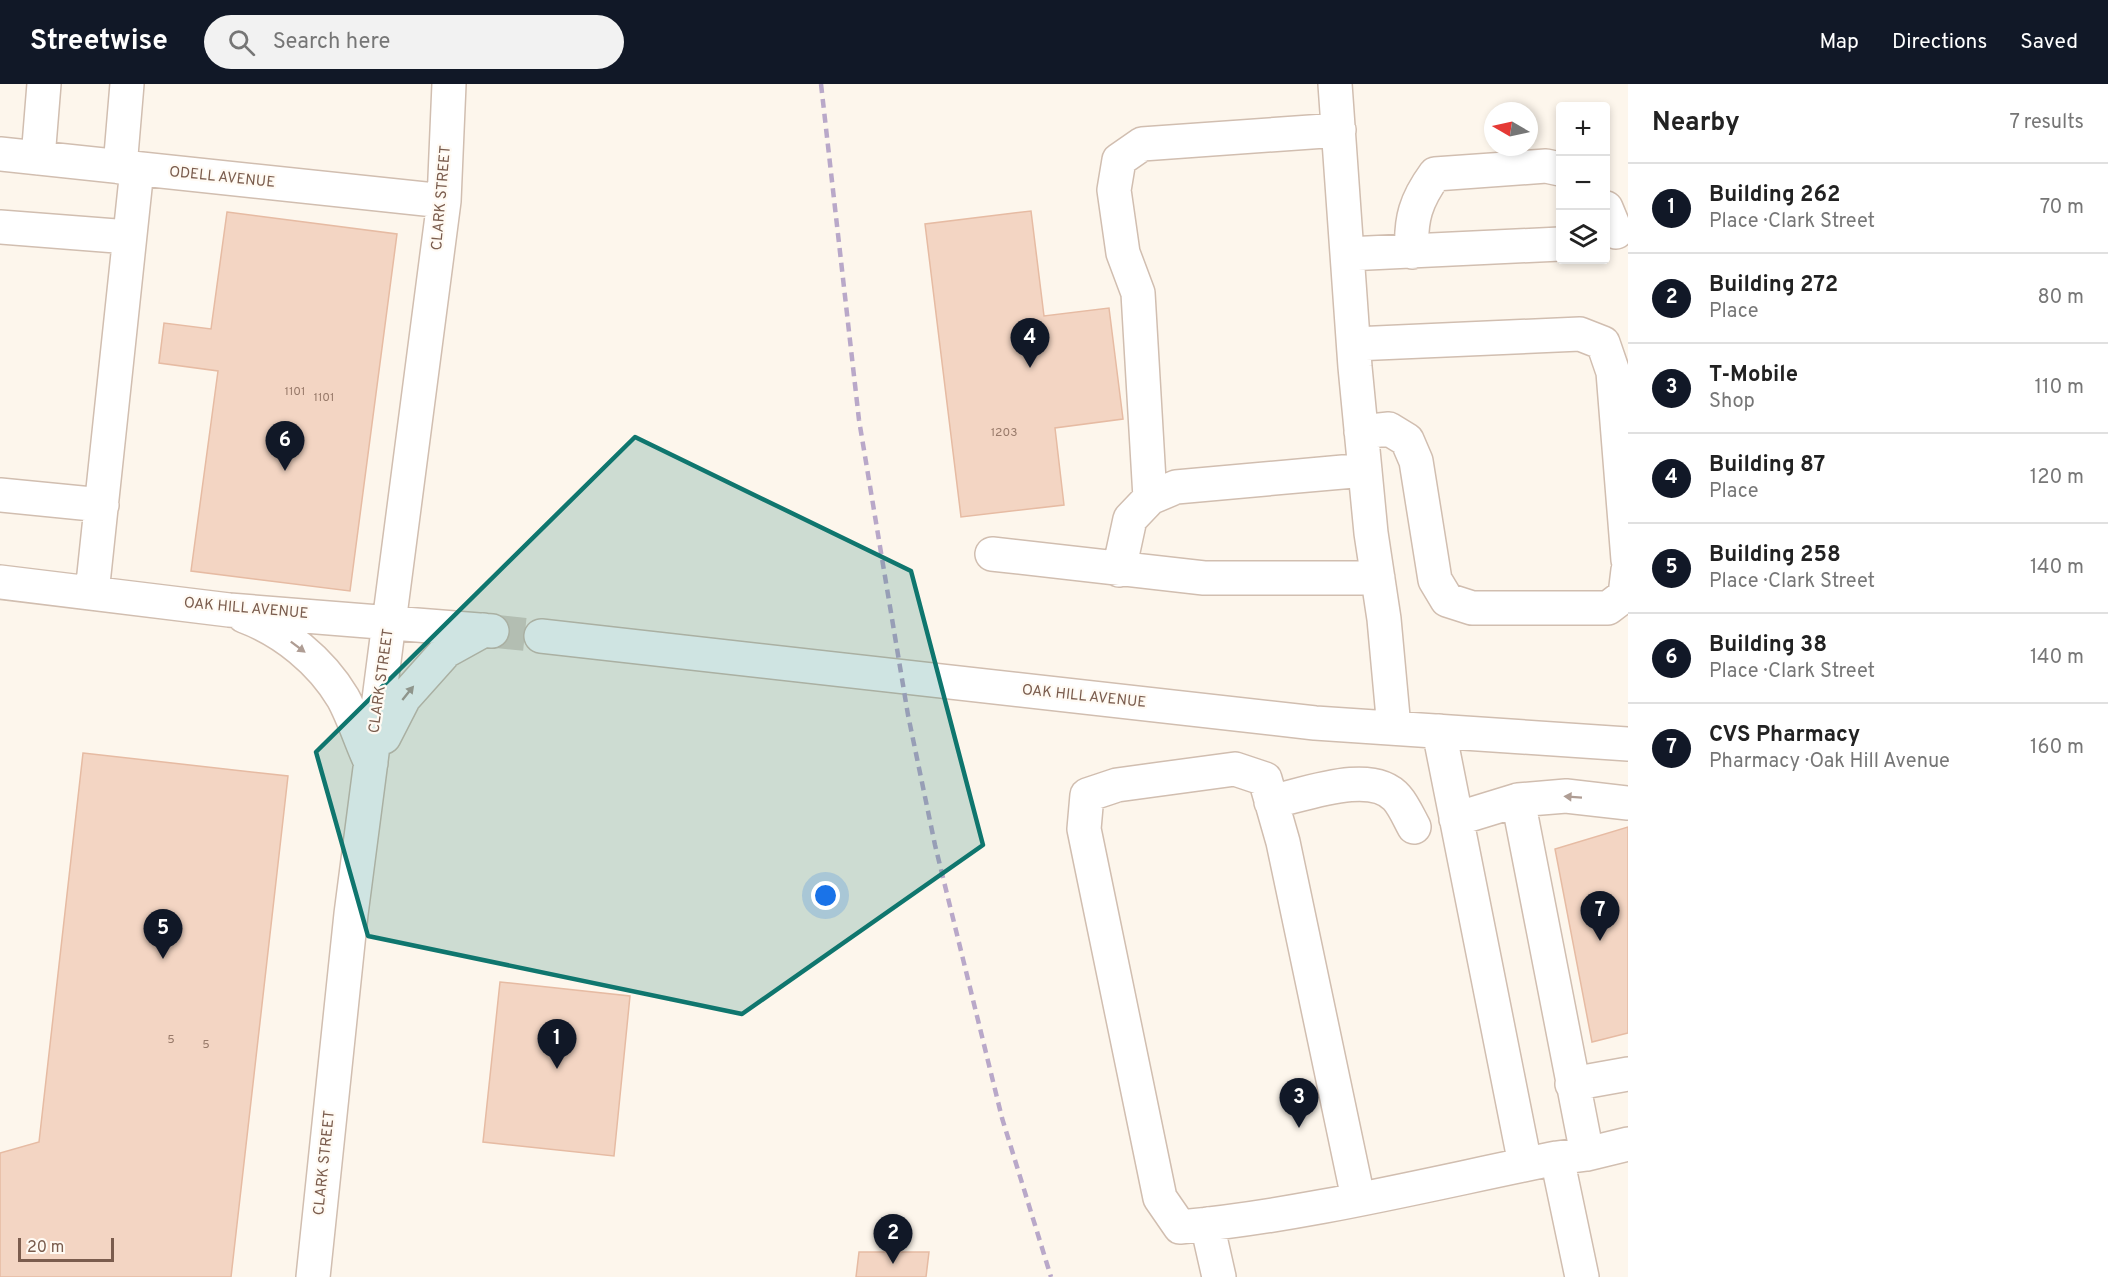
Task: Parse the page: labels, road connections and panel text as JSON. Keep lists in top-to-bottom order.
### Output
{
  "streets": {
    "street": ["ODELL AVENUE", "CLARK STREET", "OAK HILL AVENUE"]
  },
  "crossings": [
    ["ODELL AVENUE", "CLARK STREET"],
    ["CLARK STREET", "OAK HILL AVENUE"]
  ],
  "house_numbers": [
    "1101",
    "1101",
    "1203",
    "5",
    "5"
  ],
  "scale_bar": "20 m",
  "north": "left",
  "page": {
    "header": "Streetwise",
    "search": "Search here",
    "nav": ["Map", "Directions", "Saved"],
    "heading": ["Nearby", "7 results"],
    "map_buttons": ["+", "−"],
    "list": [
      {
        "mark": "1",
        "name": "Building 262",
        "note": "Place · Clark Street",
        "value": "70 m"
      },
      {
        "mark": "2",
        "name": "Building 272",
        "note": "Place",
        "value": "80 m"
      },
      {
        "mark": "3",
        "name": "T-Mobile",
        "note": "Shop",
        "value": "110 m"
      },
      {
        "mark": "4",
        "name": "Building 87",
        "note": "Place",
        "value": "120 m"
      },
      {
        "mark": "5",
        "name": "Building 258",
        "note": "Place · Clark Street",
        "value": "140 m"
      },
      {
        "mark": "6",
        "name": "Building 38",
        "note": "Place · Clark Street",
        "value": "140 m"
      },
      {
        "mark": "7",
        "name": "CVS Pharmacy",
        "note": "Pharmacy · Oak Hill Avenue",
        "value": "160 m"
      }
    ],
    "pins": [
      "4",
      "6",
      "7",
      "5",
      "1",
      "3",
      "2"
    ],
    "scale": "20 m"
  }
}
